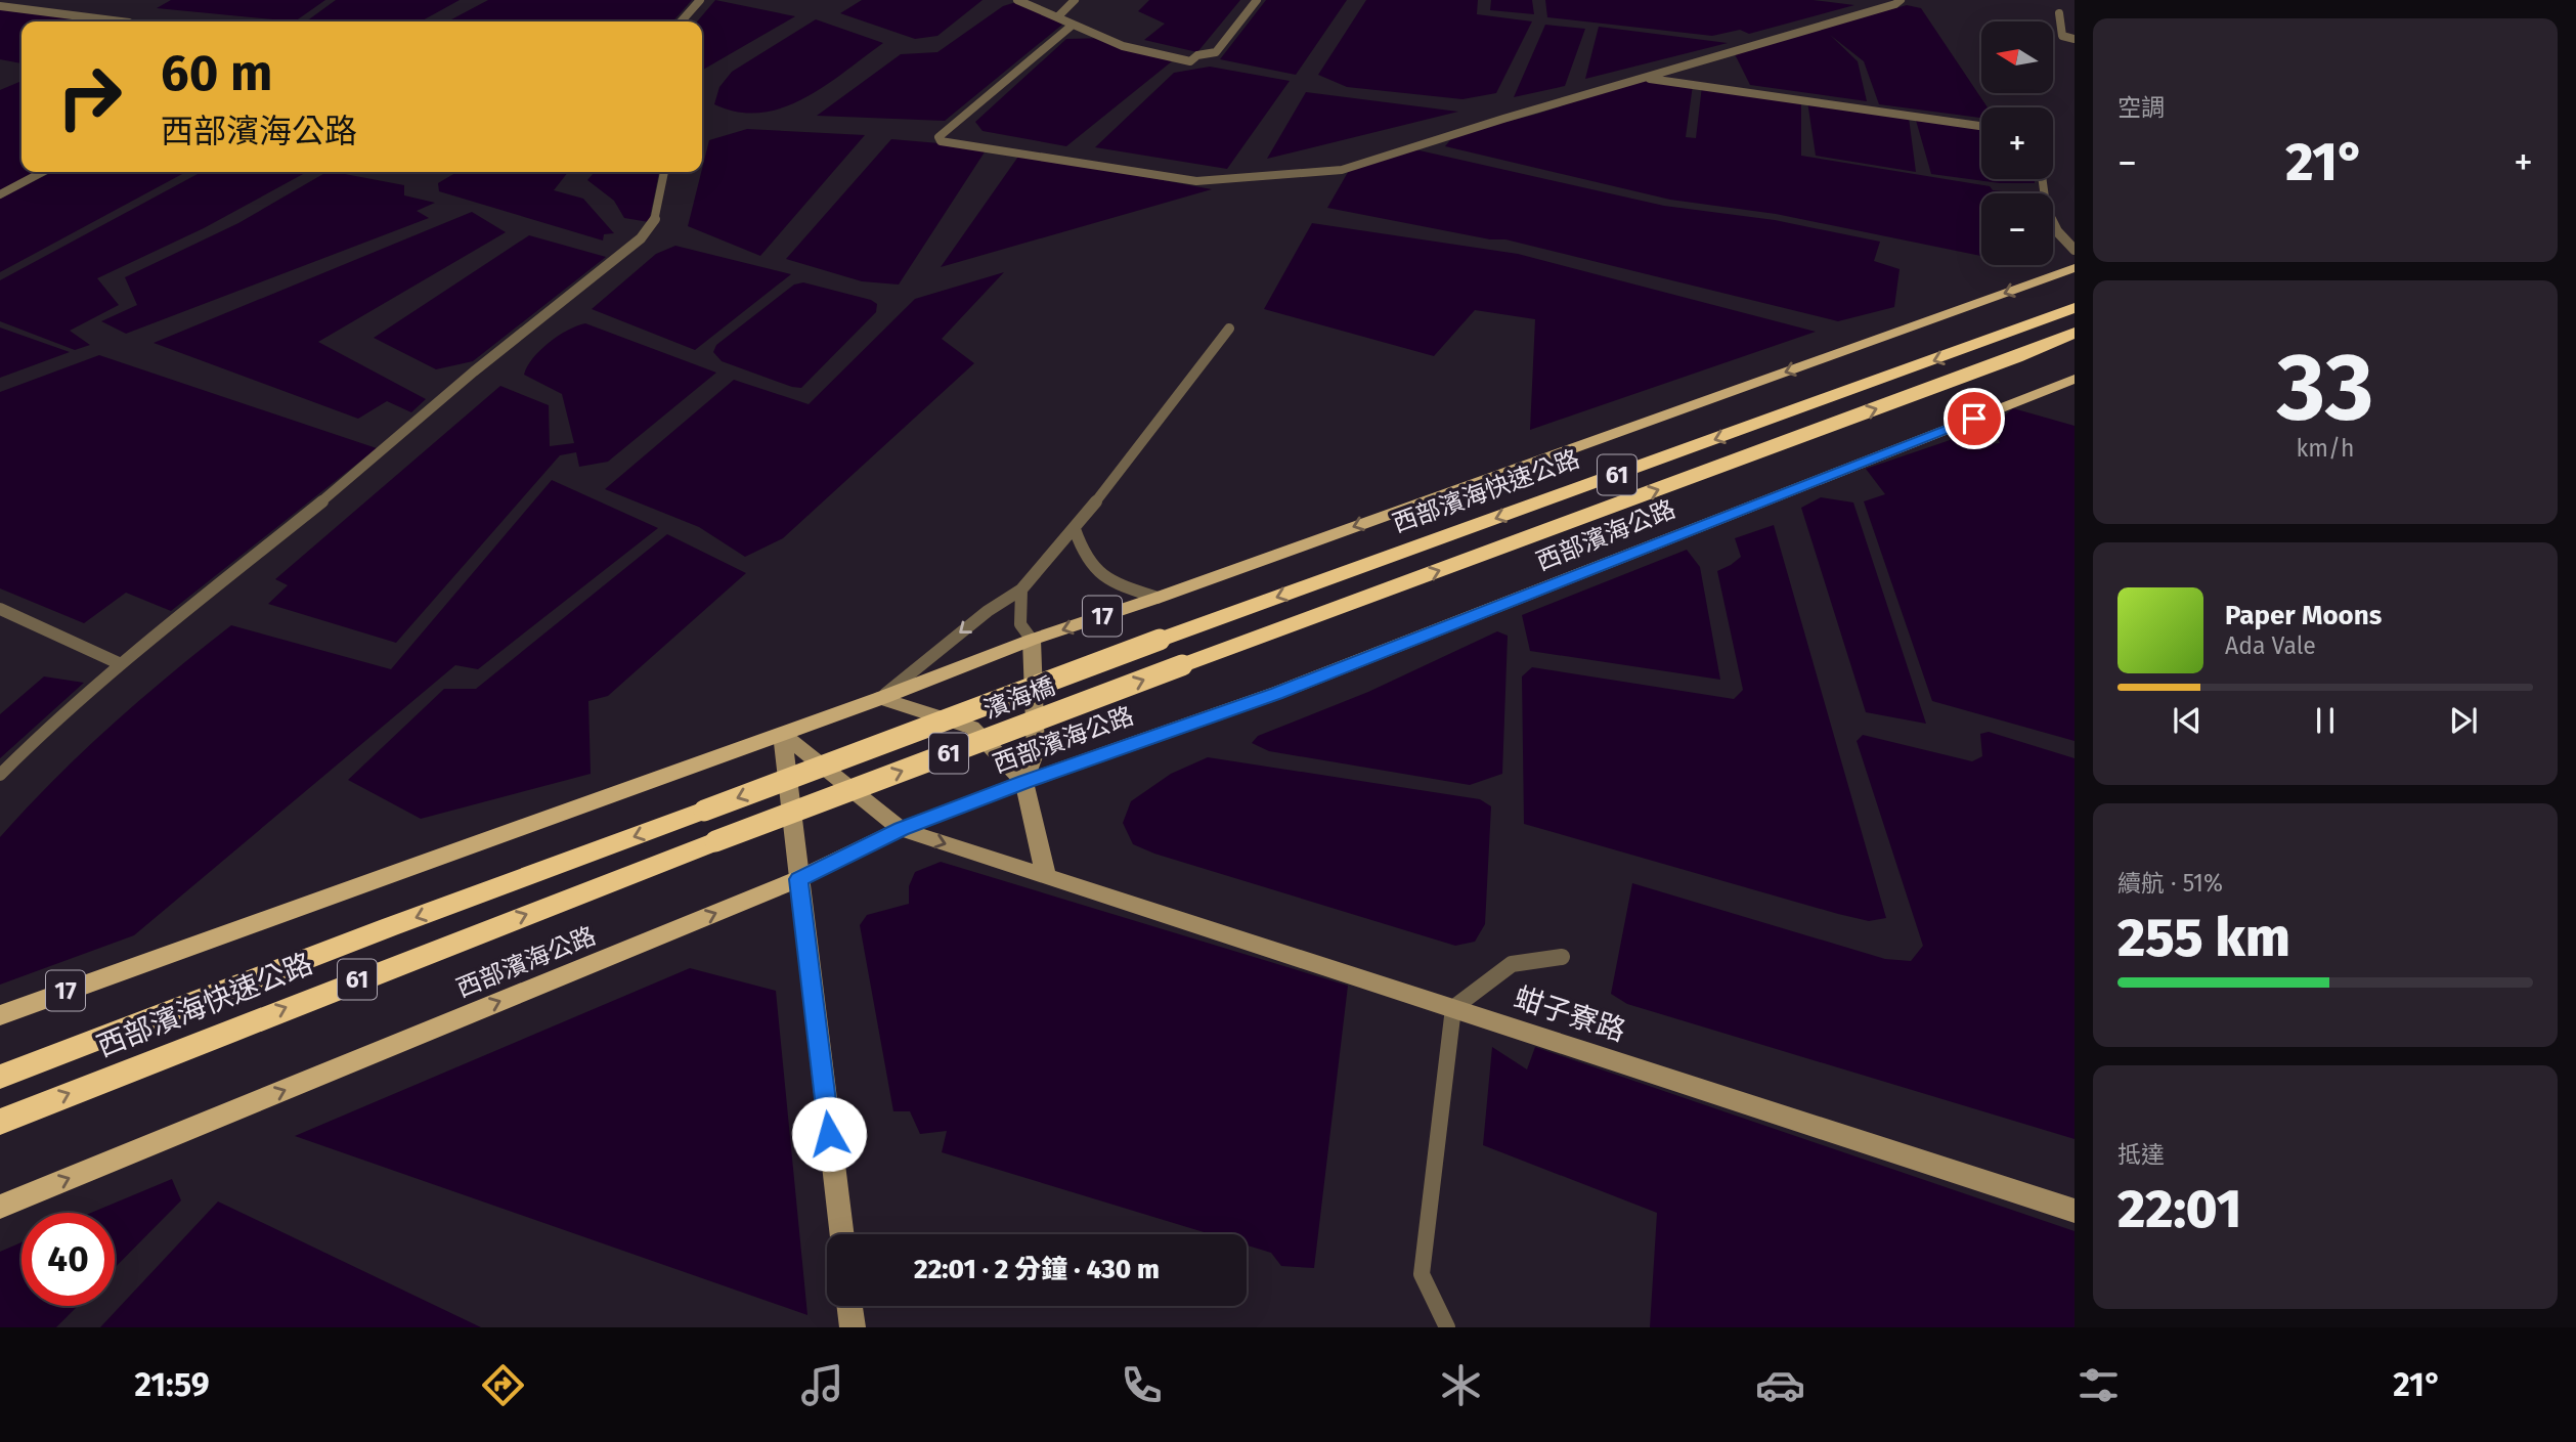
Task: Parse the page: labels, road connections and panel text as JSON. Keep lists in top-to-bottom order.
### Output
{
  "streets": {
    "highway": ["61", "西部濱海快速公路", "濱海橋"],
    "main road": ["西部濱海公路", "17"],
    "street": ["蚶子寮路"]
  },
  "crossings": [
    ["西部濱海快速公路", "濱海橋"],
    ["西部濱海公路", "蚶子寮路"]
  ],
  "north": "left",
  "page": {
    "tile": [
      "空調",
      ["33", "km/h"],
      ["續航 · 51%", "255 km"],
      ["抵達", "22:01"]
    ],
    "map_buttons": ["+", "−"],
    "turn": ["60 m", "西部濱海公路"],
    "heat": ["−", "21°", "+"],
    "song": ["Paper Moons", "Ada Vale"],
    "limit": "40",
    "trip": "22:01 · 2 分鐘 · 430 m",
    "tabs": ["21:59", "21°"]
  }
}
